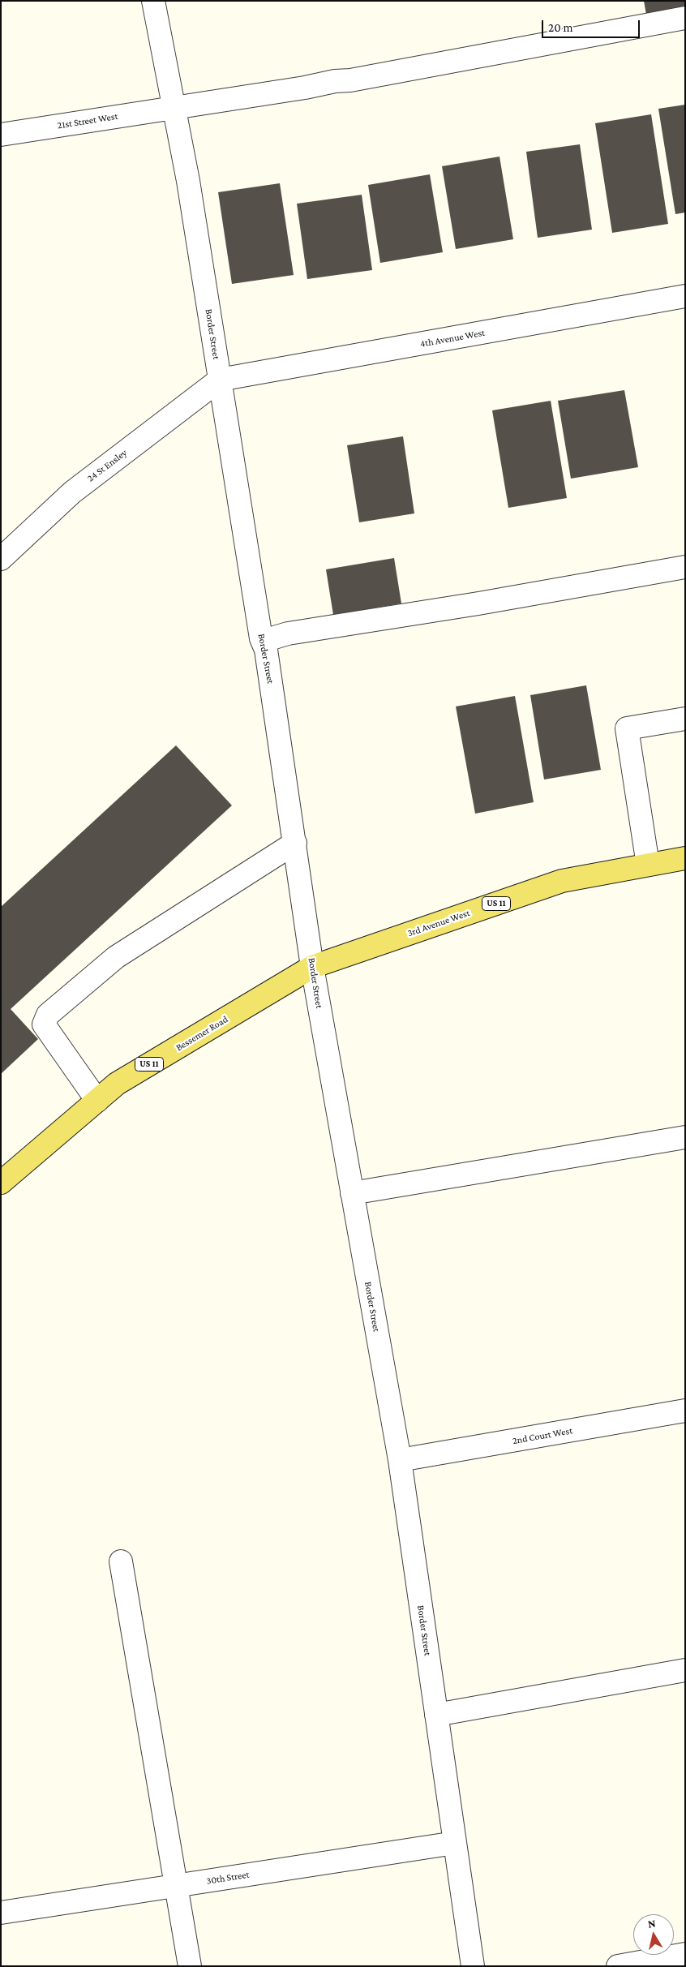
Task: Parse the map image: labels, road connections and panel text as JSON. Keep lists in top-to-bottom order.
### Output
{
  "streets": {
    "main road": ["US 11", "3rd Avenue West", "Bessemer Road"],
    "street": [
      "21st Street West",
      "Border Street",
      "4th Avenue West",
      "24 St Ensley",
      "2nd Court West",
      "30th Street"
    ]
  },
  "crossings": [
    ["21st Street West", "Border Street"],
    ["Border Street", "4th Avenue West"],
    ["Border Street", "24 St Ensley"],
    ["Border Street", "3rd Avenue West"],
    ["Border Street", "Bessemer Road"],
    ["Border Street", "2nd Court West"],
    ["Border Street", "30th Street"],
    ["4th Avenue West", "24 St Ensley"],
    ["3rd Avenue West", "Bessemer Road"]
  ],
  "scale_bar": "20 m",
  "north": "top"
}
